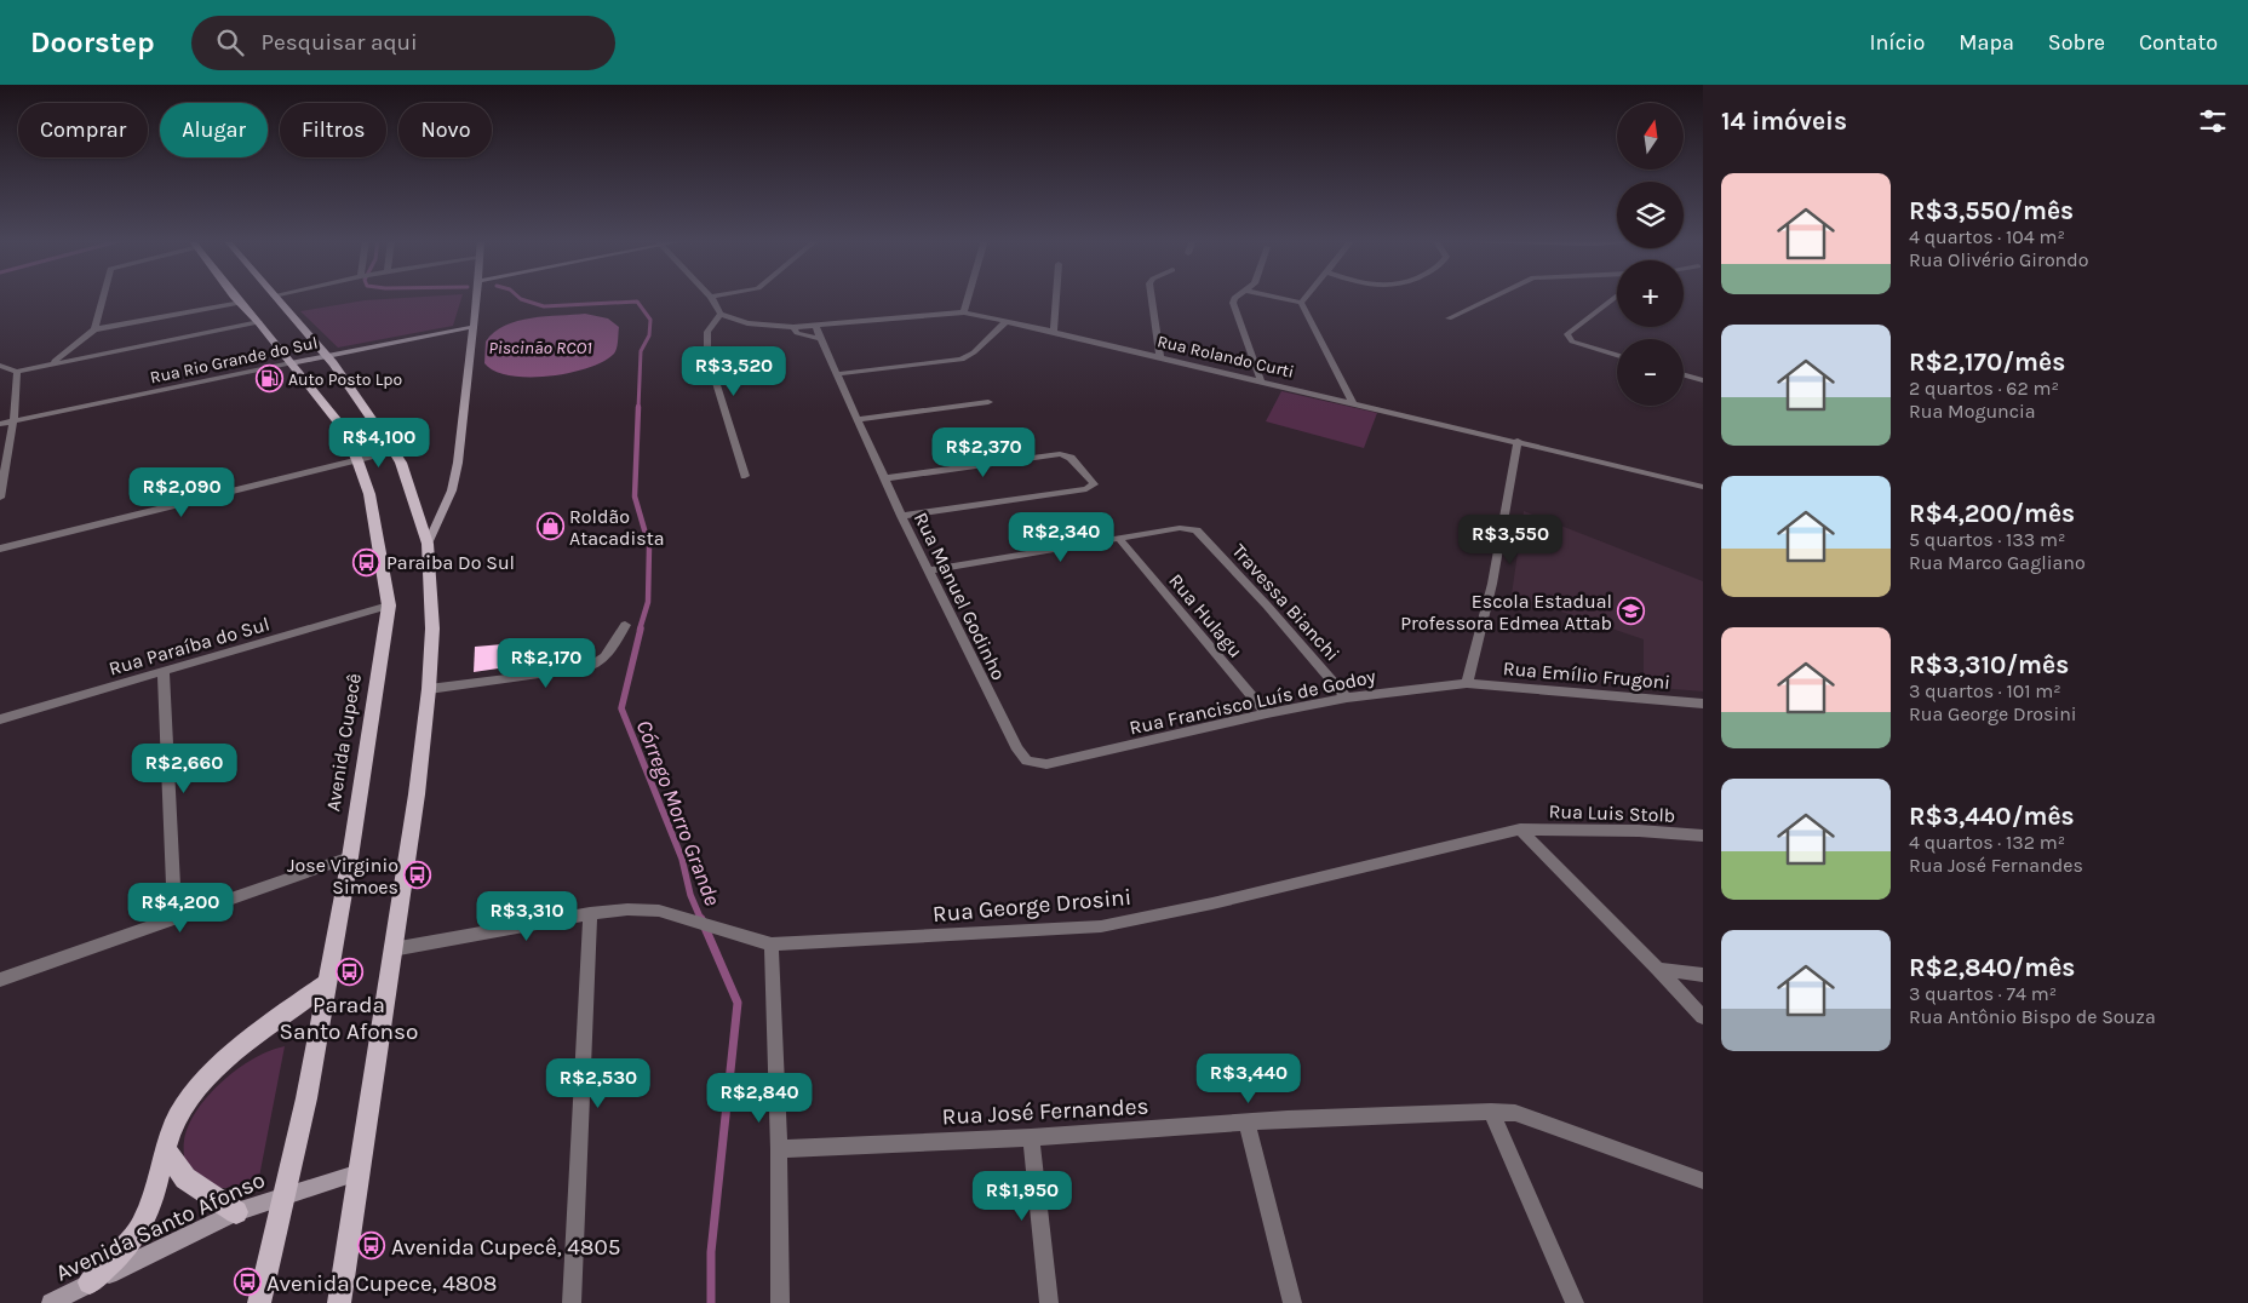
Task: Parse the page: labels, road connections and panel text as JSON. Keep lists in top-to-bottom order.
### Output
{
  "streets": {
    "main road": ["Avenida Cupecê"],
    "street": [
      "Rua Rolando Curti",
      "Rua Rio Grande do Sul",
      "Rua Manuel Godinho",
      "Travessa Bianchi",
      "Rua Hulagu",
      "Rua Paraíba do Sul",
      "Rua Emílio Frugoni",
      "Rua Francisco Luís de Godoy",
      "Rua Luis Stolb",
      "Rua George Drosini",
      "Rua José Fernandes",
      "Avenida Santo Afonso"
    ]
  },
  "crossings": [
    ["Rua Rolando Curti", "Rua Manuel Godinho"],
    ["Rua Rio Grande do Sul", "Avenida Cupecê"],
    ["Rua Manuel Godinho", "Rua Francisco Luís de Godoy"],
    ["Travessa Bianchi", "Rua Hulagu"],
    ["Travessa Bianchi", "Rua Francisco Luís de Godoy"],
    ["Rua Hulagu", "Rua Francisco Luís de Godoy"],
    ["Rua Paraíba do Sul", "Avenida Cupecê"],
    ["Rua Emílio Frugoni", "Rua Francisco Luís de Godoy"],
    ["Avenida Cupecê", "Avenida Santo Afonso"],
    ["Rua Luis Stolb", "Rua George Drosini"]
  ],
  "water": ["Piscinão RCO1", "Córrego Morro Grande"],
  "places": {
    "fuel station": ["Auto Posto Lpo"],
    "shop": ["Roldão Atacadista"],
    "bus stop": [
      "Paraiba Do Sul",
      "Jose Virginio Simoes",
      "Parada Santo Afonso",
      "Avenida Cupecê, 4805",
      "Avenida Cupece, 4808"
    ],
    "school or university": ["Escola Estadual Professora Edmea Attab"]
  },
  "north": "top",
  "page": {
    "header": "Doorstep",
    "search": "Pesquisar aqui",
    "nav": [
      "Início",
      "Mapa",
      "Sobre",
      "Contato"
    ],
    "heading": "14 imóveis",
    "map_buttons": ["+", "−"],
    "chip": [
      "Comprar",
      "Alugar",
      "Filtros",
      "Novo"
    ],
    "list": [
      {
        "name": "R$3,550/mês",
        "note": "4 quartos · 104 m² · Rua Olivério Girondo"
      },
      {
        "name": "R$2,170/mês",
        "note": "2 quartos · 62 m² · Rua Moguncia"
      },
      {
        "name": "R$4,200/mês",
        "note": "5 quartos · 133 m² · Rua Marco Gagliano"
      },
      {
        "name": "R$3,310/mês",
        "note": "3 quartos · 101 m² · Rua George Drosini"
      },
      {
        "name": "R$3,440/mês",
        "note": "4 quartos · 132 m² · Rua José Fernandes"
      },
      {
        "name": "R$2,840/mês",
        "note": "3 quartos · 74 m² · Rua Antônio Bispo de Souza"
      }
    ],
    "price": [
      "R$3,520",
      "R$4,100",
      "R$2,370",
      "R$2,090",
      "R$2,340",
      "R$3,550",
      "R$2,170",
      "R$2,660",
      "R$4,200",
      "R$3,310",
      "R$3,440",
      "R$2,530",
      "R$2,840",
      "R$1,950"
    ]
  }
}
